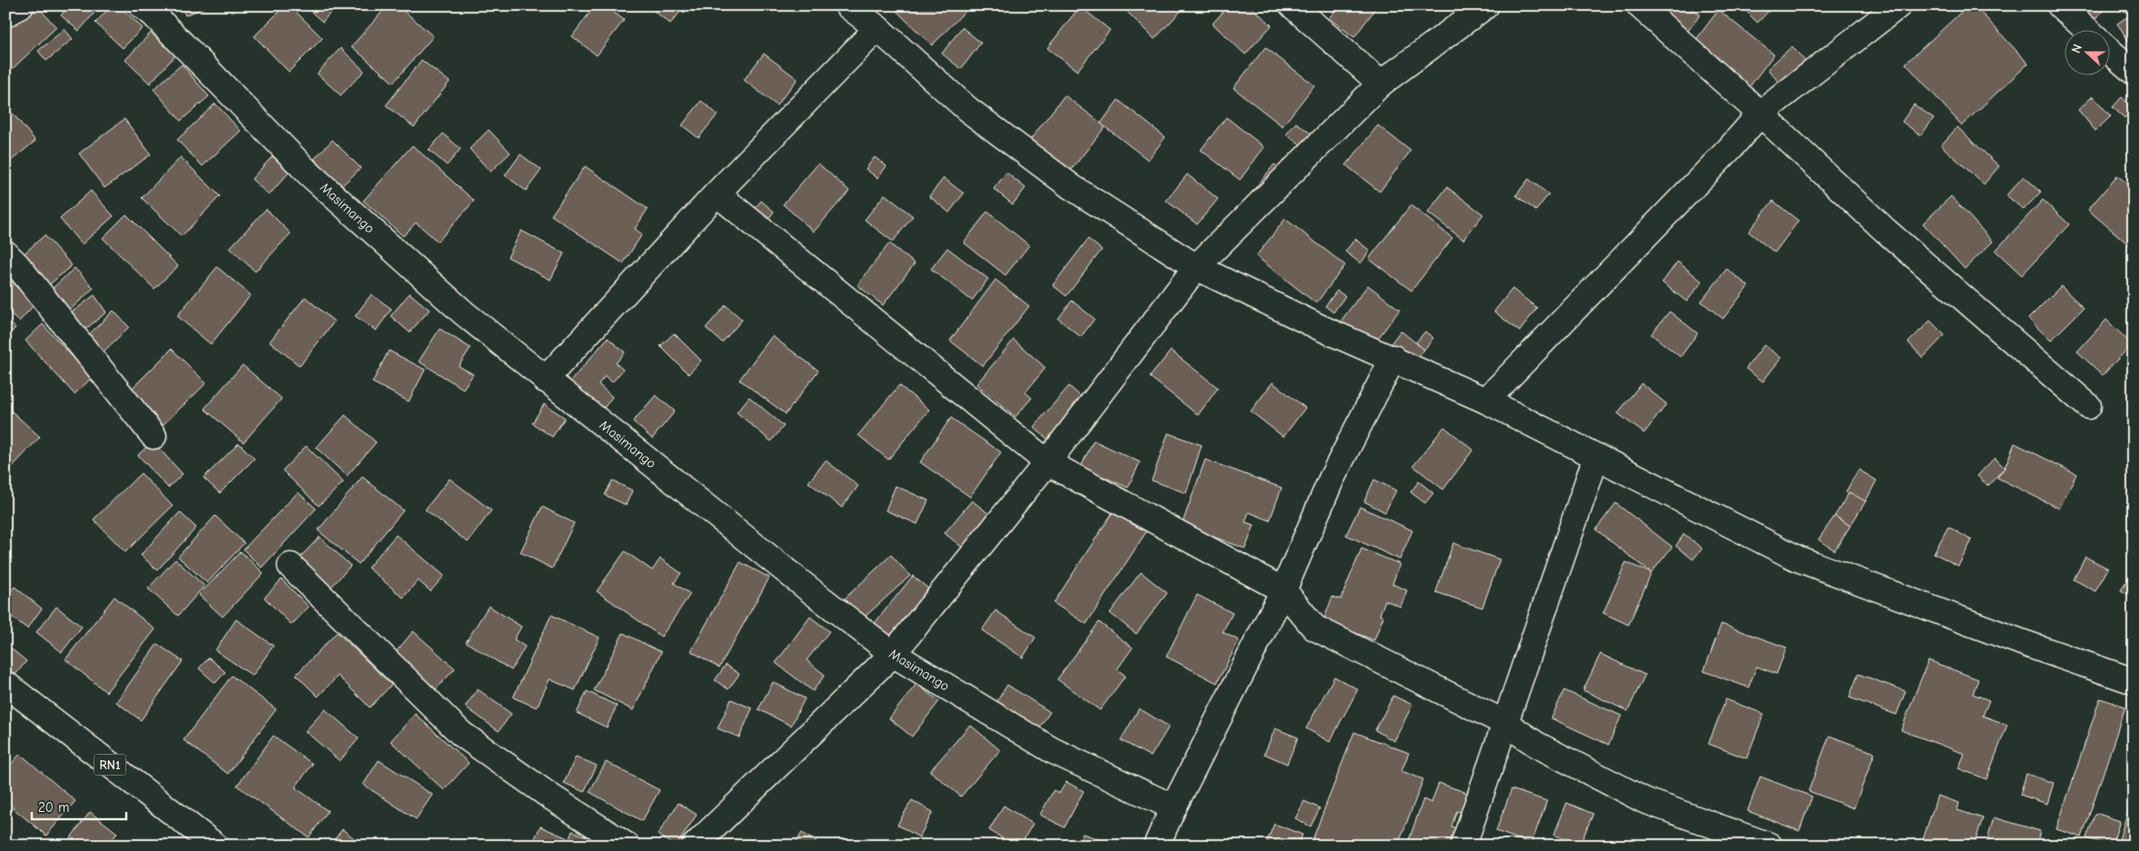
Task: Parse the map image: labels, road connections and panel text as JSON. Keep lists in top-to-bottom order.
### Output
{
  "streets": {
    "main road": ["Masimango", "RN1"]
  },
  "scale_bar": "20 m",
  "north": "left"
}
